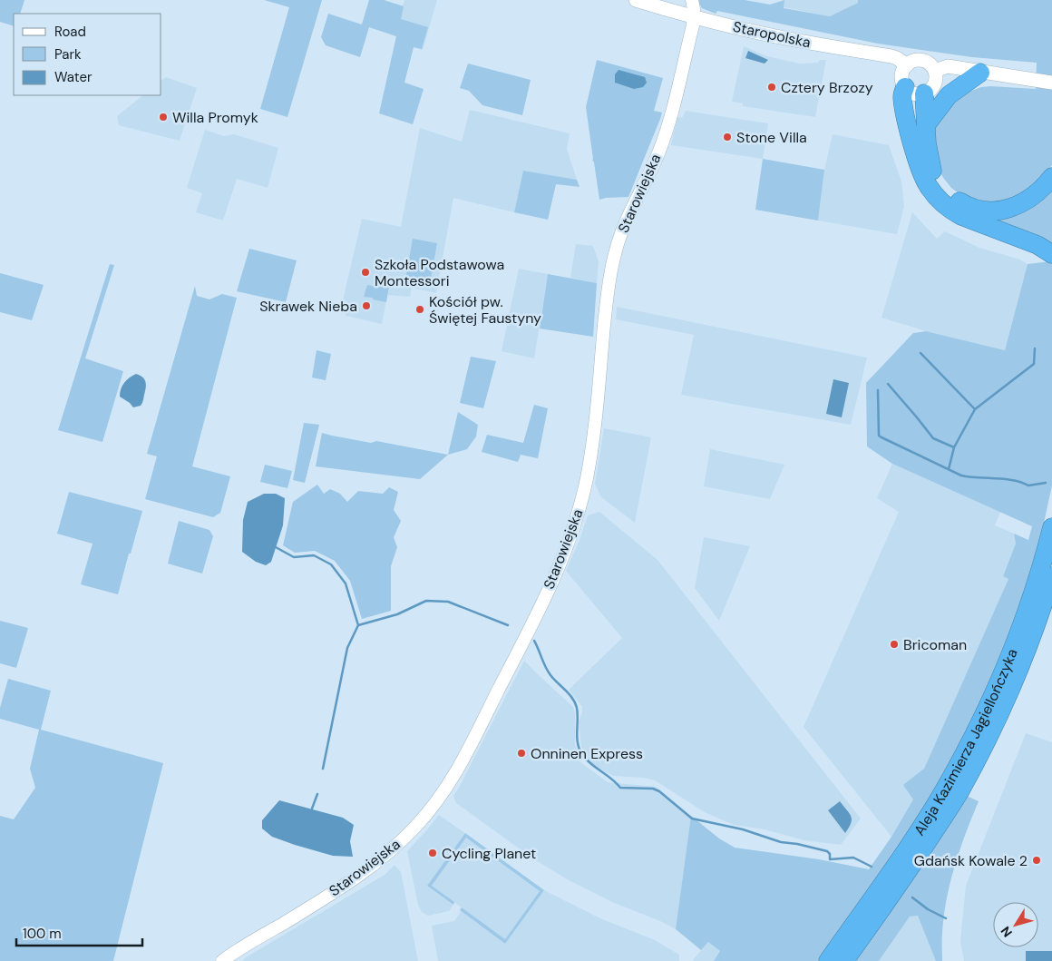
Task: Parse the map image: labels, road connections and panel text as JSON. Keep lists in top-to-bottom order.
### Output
{
  "streets": {
    "highway": ["Aleja Kazimierza Jagiellończyka"],
    "main road": ["Staropolska"],
    "street": ["Starowiejska"]
  },
  "crossings": [
    ["Staropolska", "Starowiejska"]
  ],
  "places": [
    "Cztery Brzozy",
    "Willa Promyk",
    "Stone Villa",
    "Szkoła Podstawowa Montessori",
    "Skrawek Nieba",
    "Kościół pw. Świętej Faustyny",
    "Bricoman",
    "Onninen Express",
    "Cycling Planet",
    "Gdańsk Kowale 2"
  ],
  "legend": ["Road", "Park", "Water"],
  "scale_bar": "100 m",
  "north": "bottom left"
}
